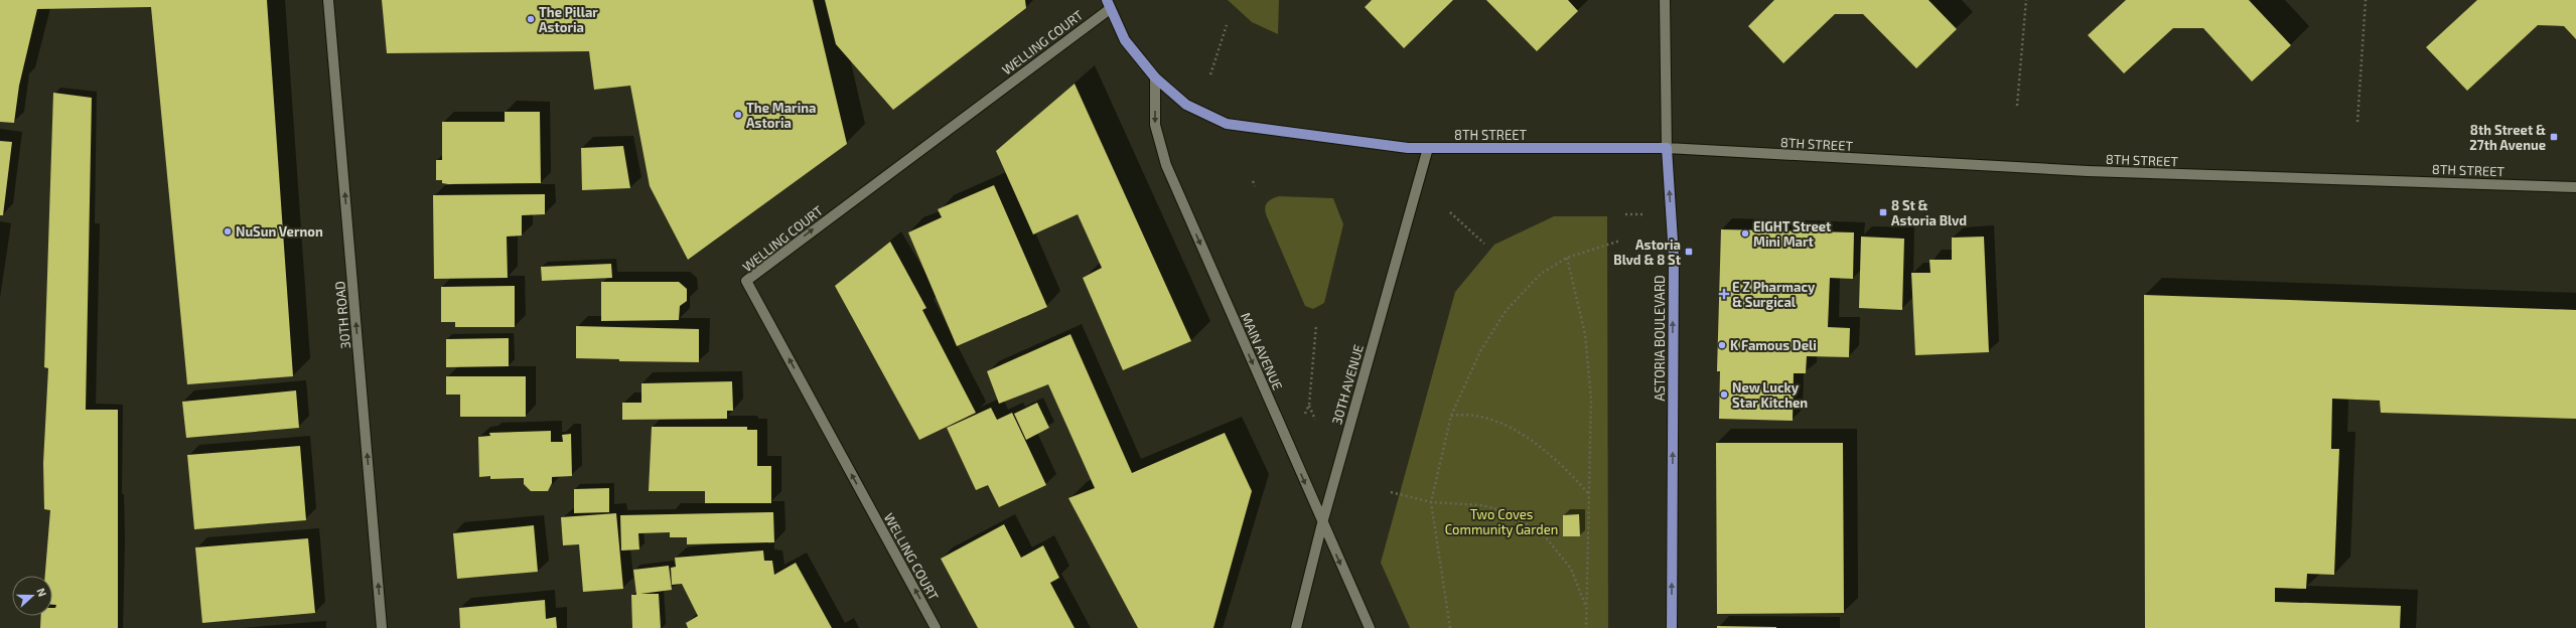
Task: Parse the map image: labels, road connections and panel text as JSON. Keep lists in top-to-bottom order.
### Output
{
  "streets": {
    "main road": ["8TH STREET", "ASTORIA BOULEVARD"],
    "street": [
      "WELLING COURT",
      "30TH ROAD",
      "MAIN AVENUE",
      "30TH AVENUE"
    ]
  },
  "crossings": [
    ["WELLING COURT", "8TH STREET"],
    ["8TH STREET", "ASTORIA BOULEVARD"],
    ["8TH STREET", "MAIN AVENUE"],
    ["8TH STREET", "30TH AVENUE"],
    ["MAIN AVENUE", "30TH AVENUE"]
  ],
  "one_way": ["30TH ROAD", "ASTORIA BOULEVARD", "MAIN AVENUE"],
  "parks": ["Two Coves Community Garden"],
  "places": {
    "other": [
      "The Pillar Astoria",
      "The Marina Astoria",
      "NuSun Vernon",
      "EIGHT Street Mini Mart",
      "K Famous Deli",
      "New Lucky Star Kitchen"
    ],
    "transit": ["8th Street & 27th Avenue", "8 St & Astoria Blvd", "Astoria Blvd & 8 St"],
    "health": ["E Z Pharmacy & Surgical"]
  },
  "north": "right"
}
